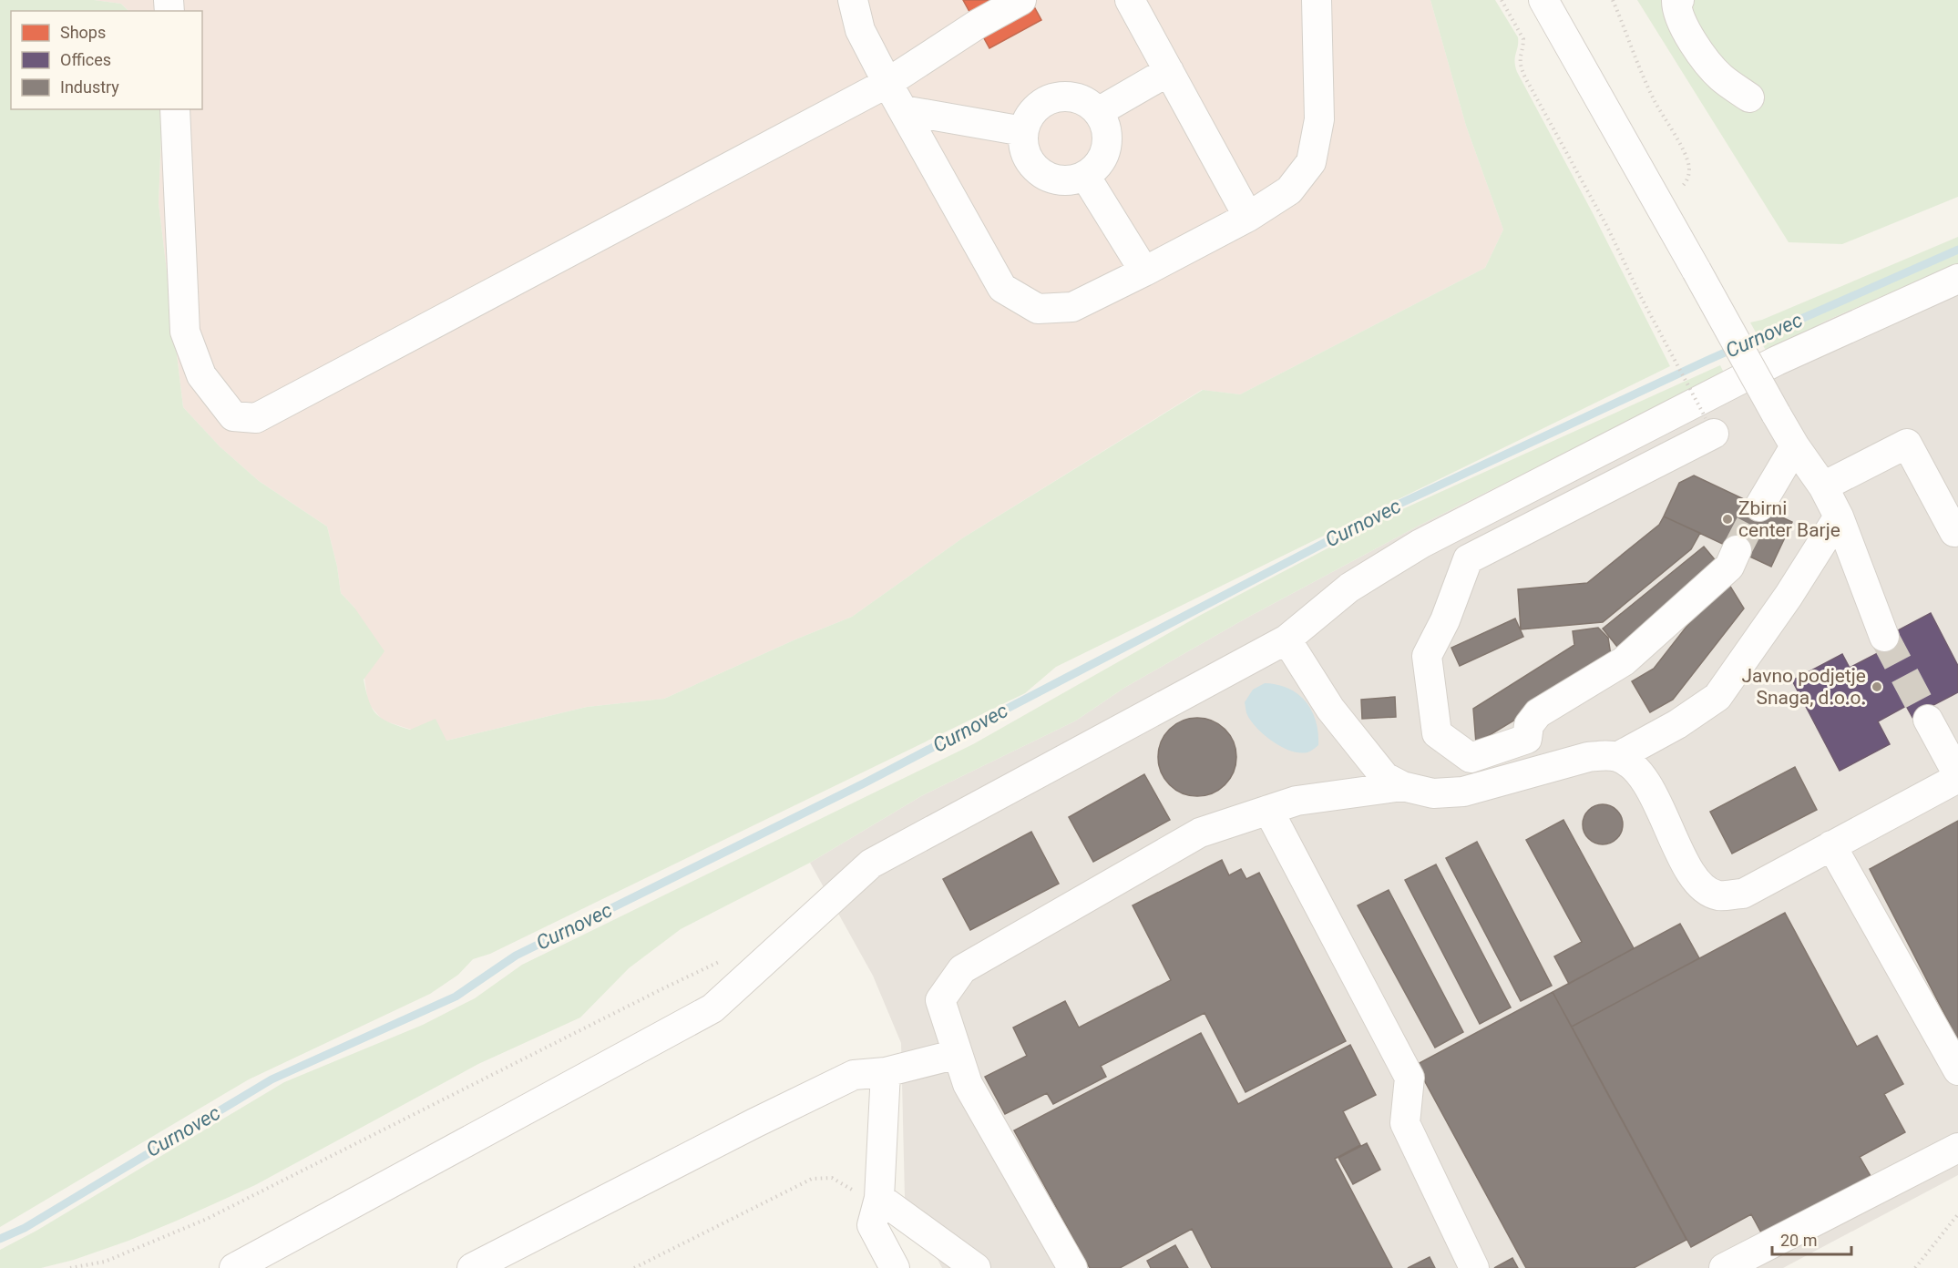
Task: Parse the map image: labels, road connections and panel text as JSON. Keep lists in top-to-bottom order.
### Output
{
  "water": ["Curnovec"],
  "places": ["Zbirni center Barje", "Javno podjetje Snaga, d.o.o."],
  "legend": ["Shops", "Offices", "Industry"],
  "scale_bar": "20 m"
}
